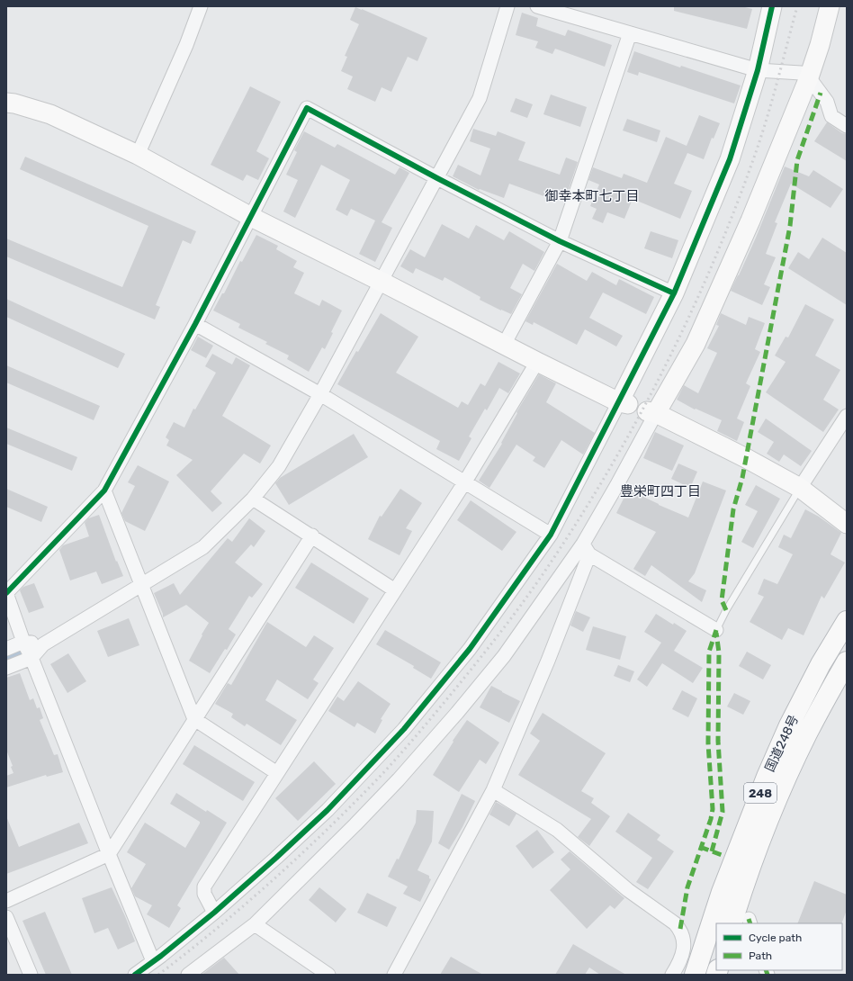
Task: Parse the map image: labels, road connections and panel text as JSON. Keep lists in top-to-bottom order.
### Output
{
  "streets": {
    "highway": ["国道248号", "248"]
  },
  "districts": ["御幸本町七丁目", "豊栄町四丁目"],
  "legend": ["Cycle path", "Path"]
}
